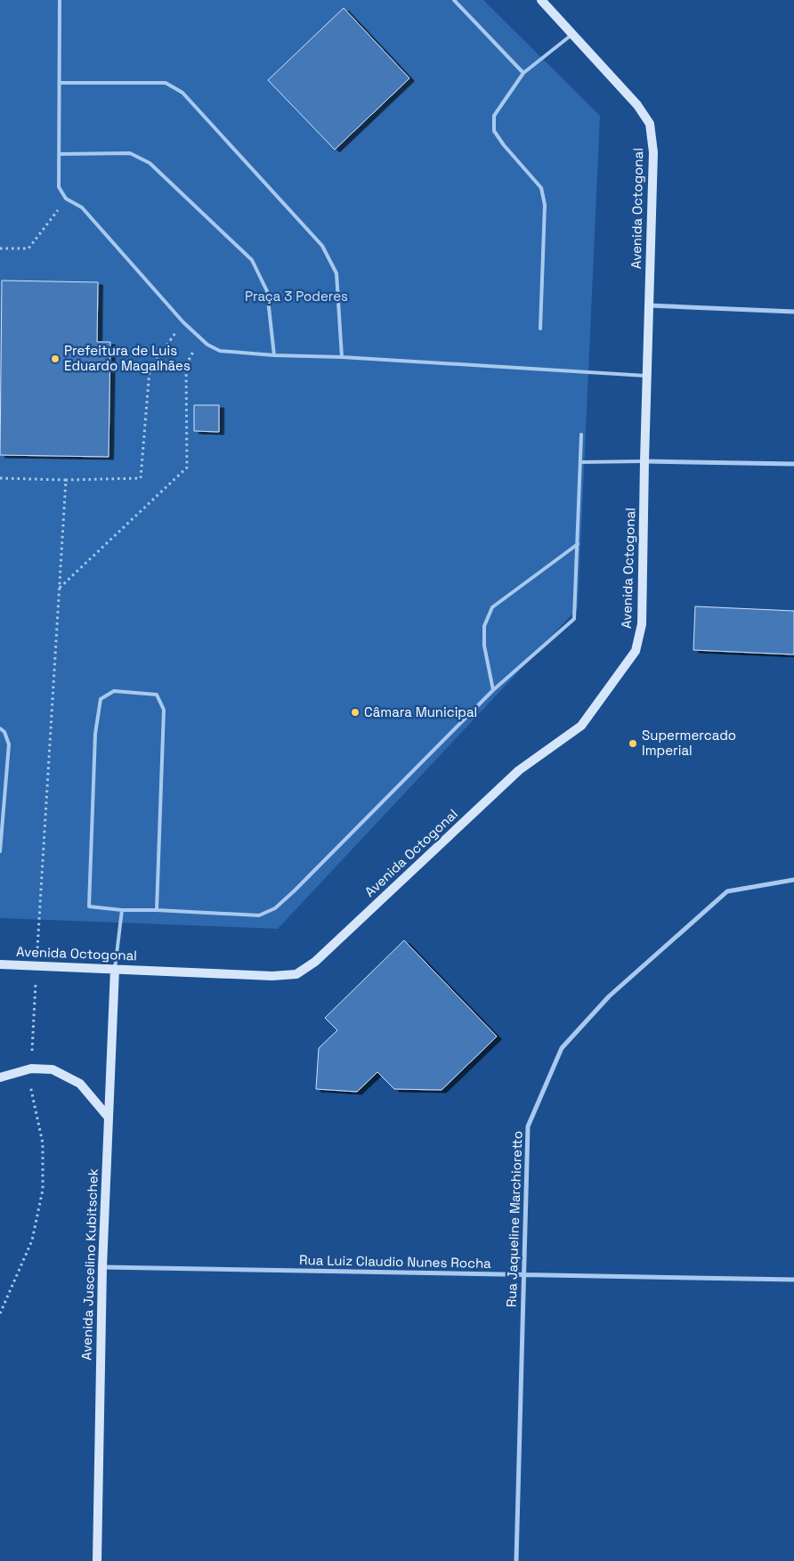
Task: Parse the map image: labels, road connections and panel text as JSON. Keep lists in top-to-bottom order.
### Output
{
  "streets": {
    "main road": ["Avenida Octogonal", "Avenida Juscelino Kubitschek"],
    "street": ["Rua Jaqueline Marchioretto", "Rua Luiz Claudio Nunes Rocha"]
  },
  "crossings": [
    ["Avenida Octogonal", "Avenida Juscelino Kubitschek"],
    ["Rua Jaqueline Marchioretto", "Rua Luiz Claudio Nunes Rocha"],
    ["Rua Luiz Claudio Nunes Rocha", "Avenida Juscelino Kubitschek"]
  ],
  "parks": ["Praça 3 Poderes"],
  "places": ["Prefeitura de Luis Eduardo Magalhães", "Câmara Municipal", "Supermercado Imperial"]
}
